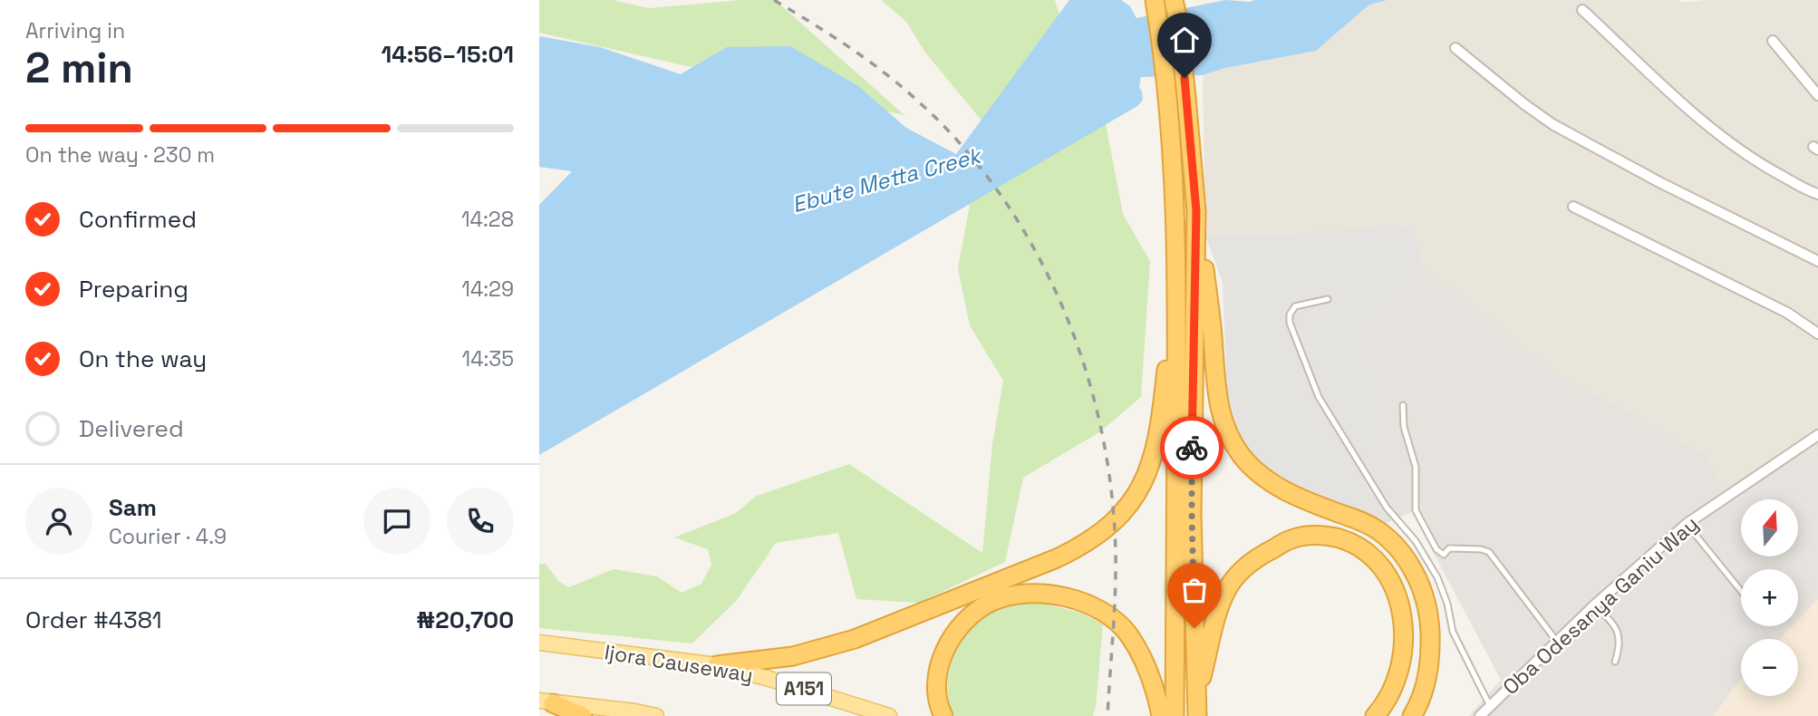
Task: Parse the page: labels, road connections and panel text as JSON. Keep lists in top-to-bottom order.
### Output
{
  "streets": {
    "main road": ["Ijora Causeway", "A151"],
    "street": ["Oba Odesanya Ganiu Way"]
  },
  "water": ["Ebute Metta Creek"],
  "north": "top",
  "page": {
    "heading": ["2 min", "Arriving in", "14:56–15:01"],
    "panel": [
      "Sam",
      "Courier · 4.9",
      "Order #4381",
      "₦20,700"
    ],
    "bar": "On the way · 230 m",
    "list": [
      ["Confirmed", "14:28"],
      ["Preparing", "14:29"],
      ["On the way", "14:35"],
      "Delivered"
    ],
    "map_buttons": ["+", "−"]
  }
}
